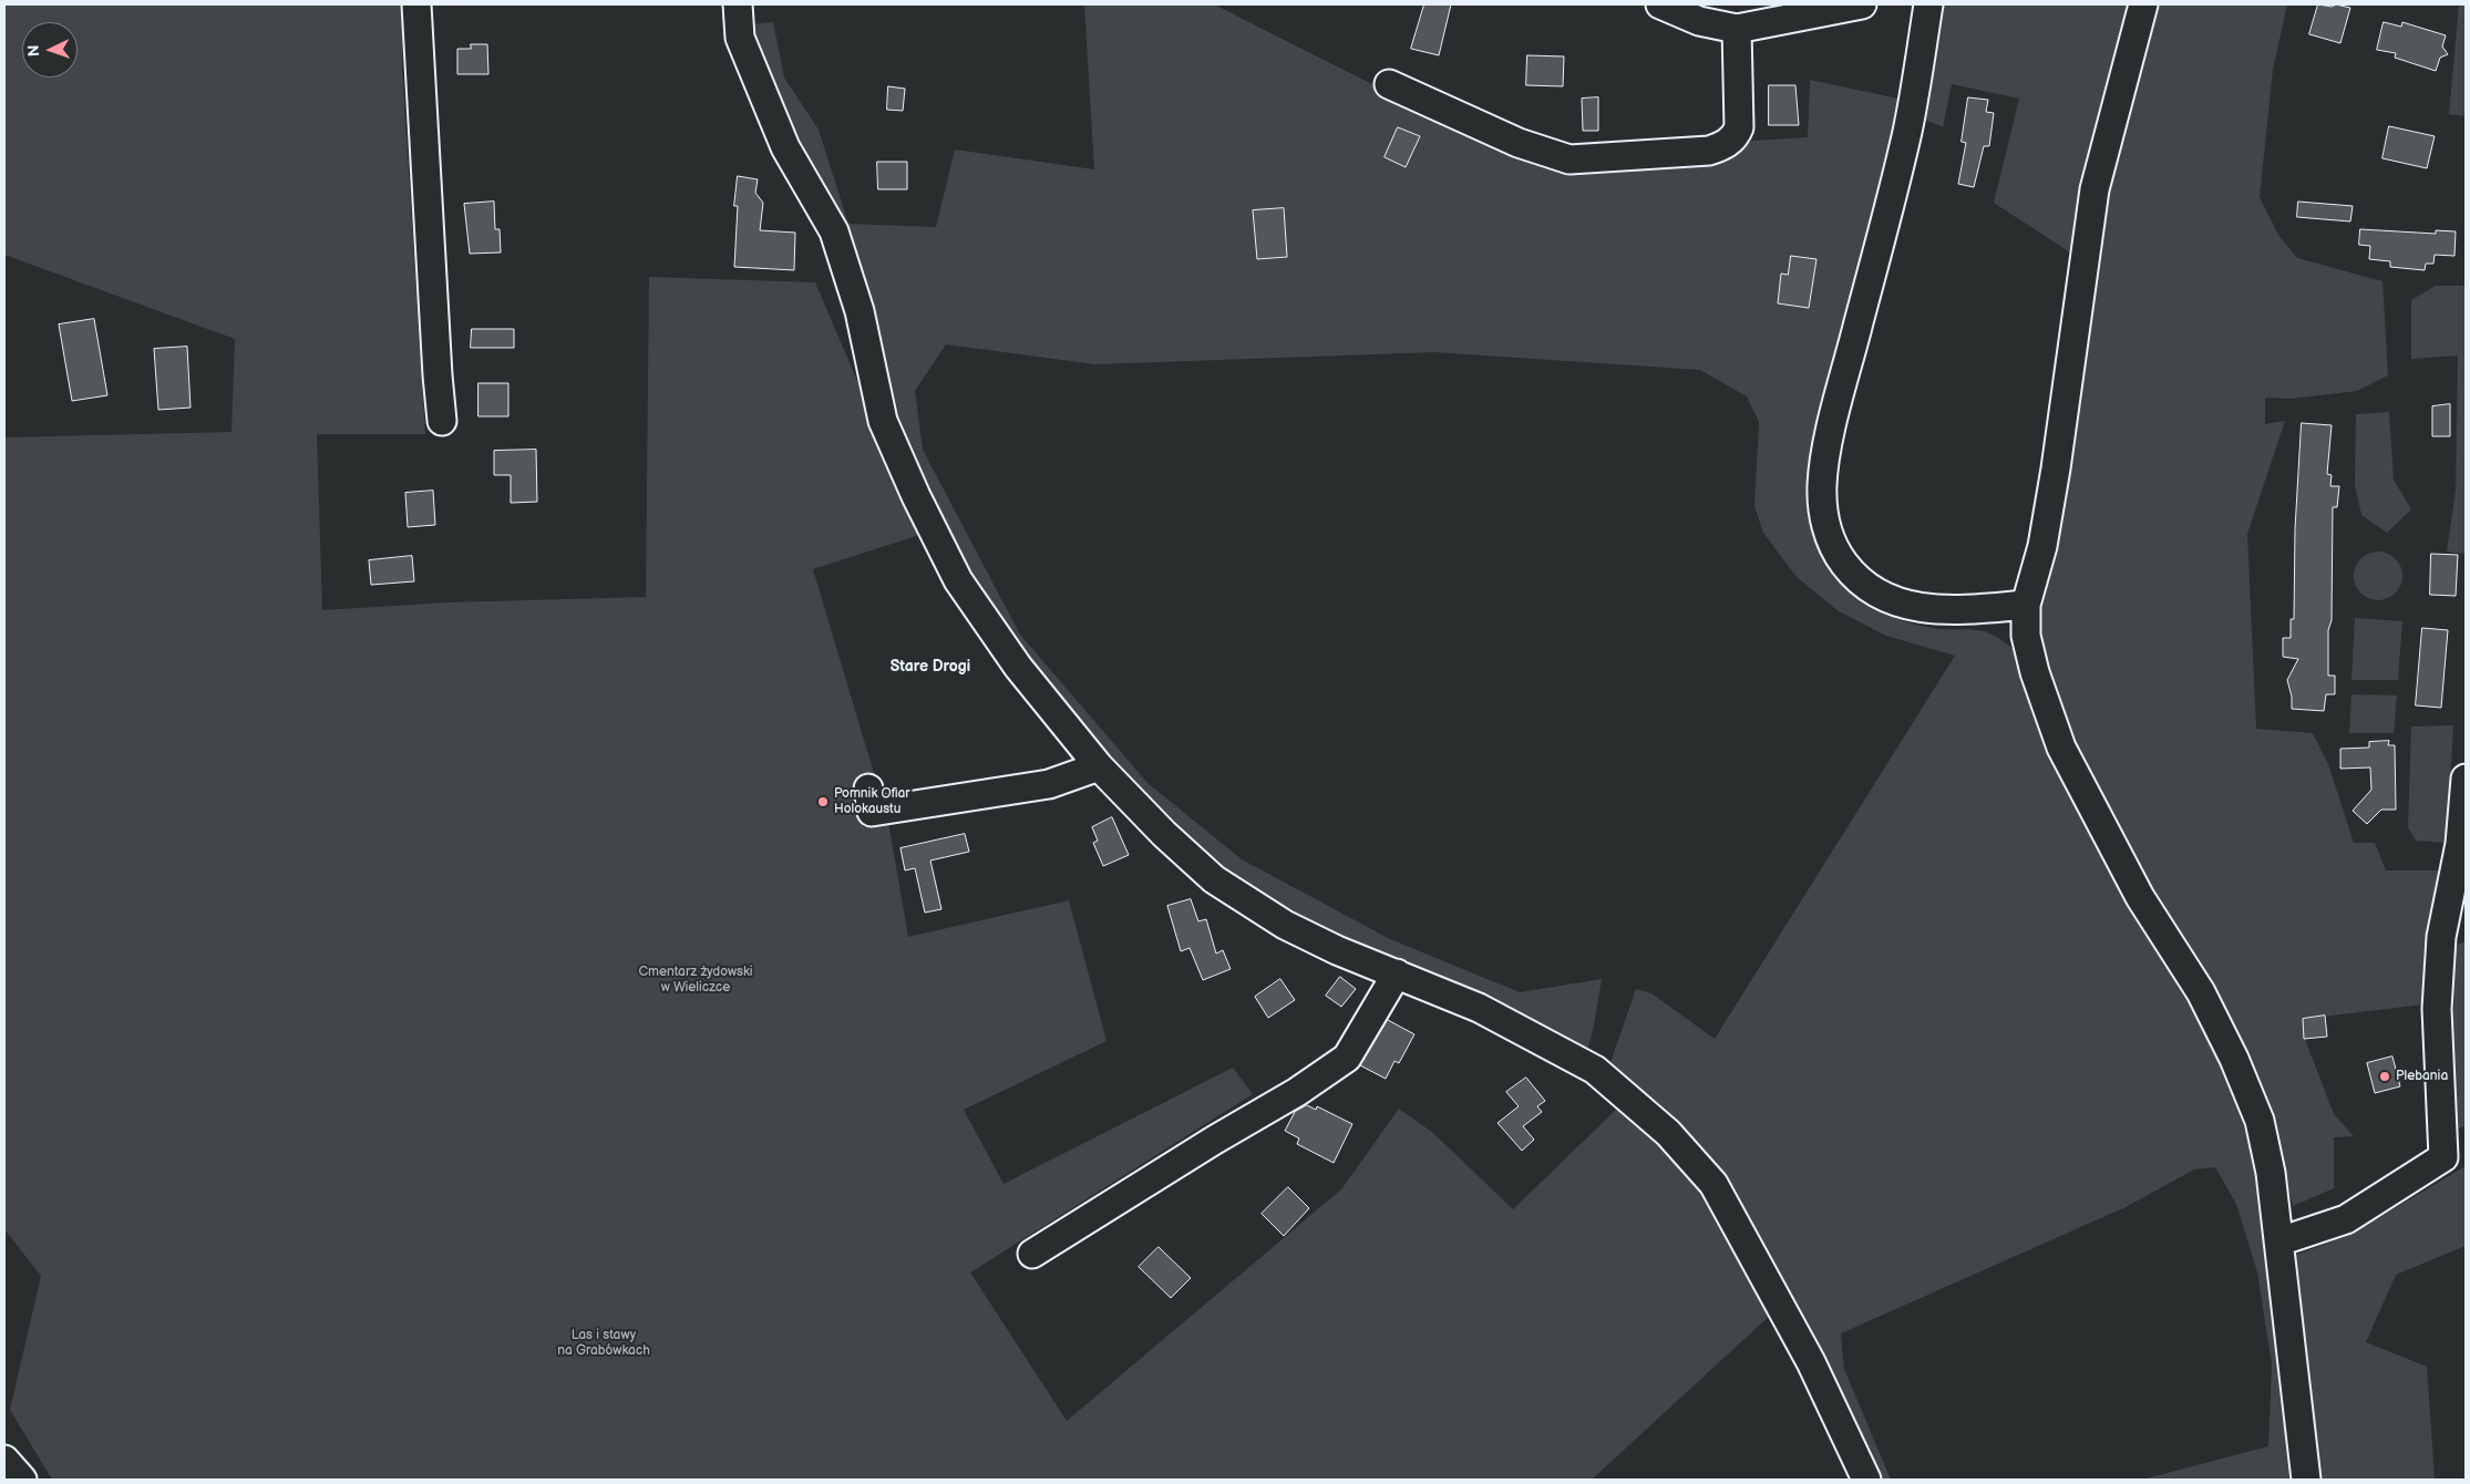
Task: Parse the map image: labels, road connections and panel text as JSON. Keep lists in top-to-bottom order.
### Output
{
  "districts": ["Stare Drogi"],
  "parks": ["Cmentarz żydowski w Wieliczce", "Las i stawy na Grabówkach"],
  "places": ["Pomnik Ofiar Holokaustu", "Plebania"],
  "north": "left"
}
